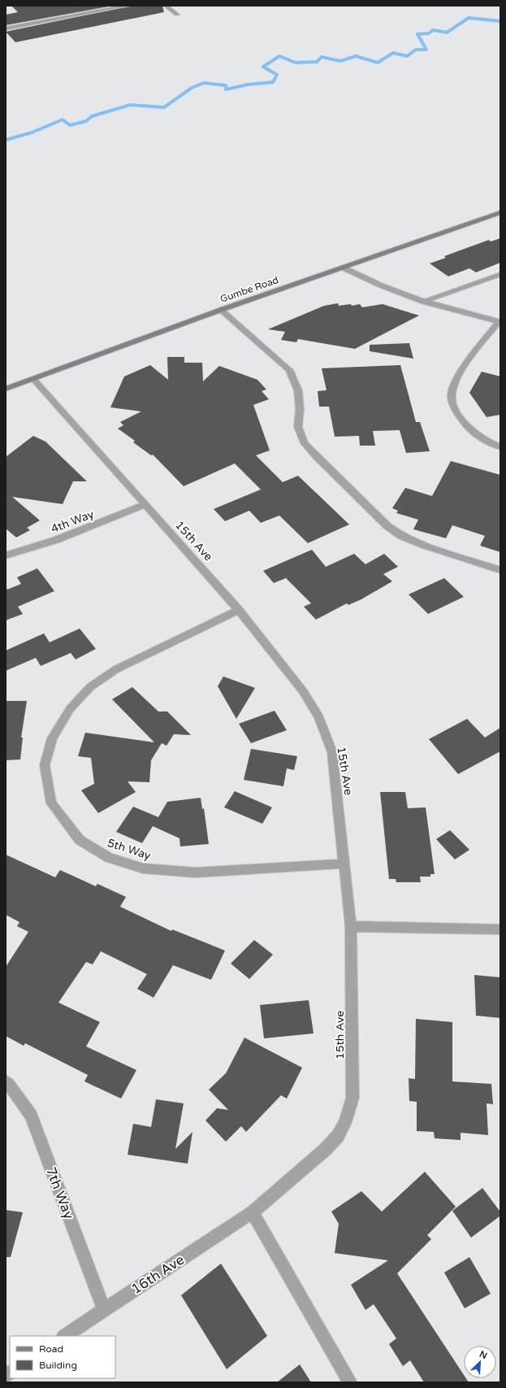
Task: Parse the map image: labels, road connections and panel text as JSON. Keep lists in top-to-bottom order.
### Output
{
  "streets": {
    "street": [
      "Gumbe Road",
      "4th Way",
      "15th Ave",
      "5th Way",
      "7th Way",
      "16th Ave"
    ]
  },
  "crossings": [
    ["Gumbe Road", "15th Ave"],
    ["4th Way", "15th Ave"],
    ["15th Ave", "5th Way"],
    ["15th Ave", "16th Ave"],
    ["7th Way", "16th Ave"]
  ],
  "legend": ["Road", "Building"],
  "north": "top right"
}
